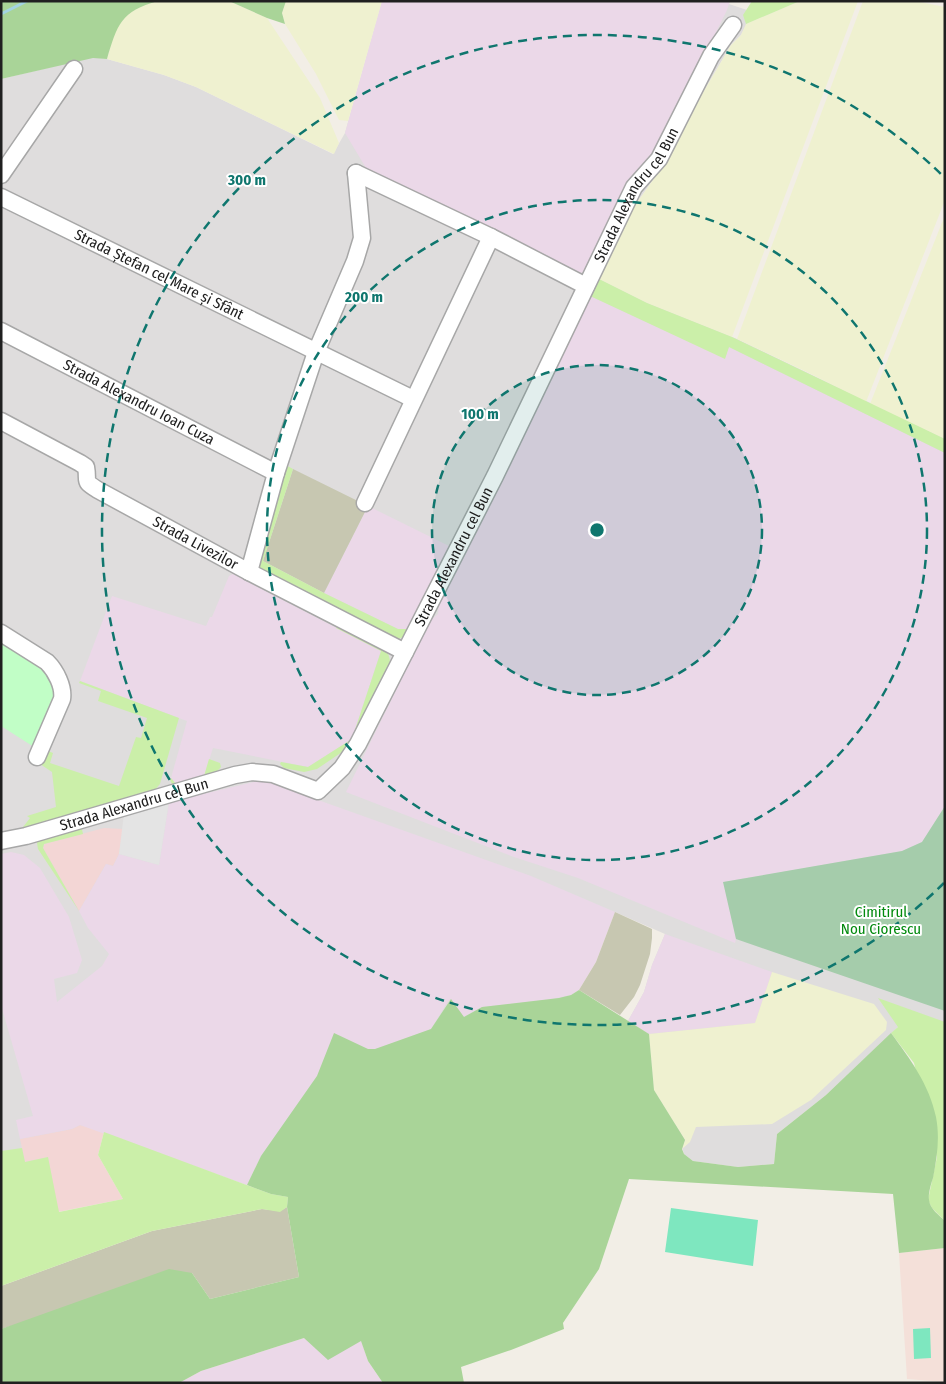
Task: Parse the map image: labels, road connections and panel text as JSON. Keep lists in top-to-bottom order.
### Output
{
  "streets": {
    "street": [
      "Strada Alexandru cel Bun",
      "Strada Ștefan cel Mare și Sfânt",
      "Strada Alexandru Ioan Cuza",
      "Strada Livezilor"
    ]
  },
  "crossings": [
    ["Strada Alexandru cel Bun", "Strada Livezilor"]
  ],
  "parks": ["Cimitirul Nou Ciorescu"],
  "rings": ["300 m", "200 m", "100 m"]
}
